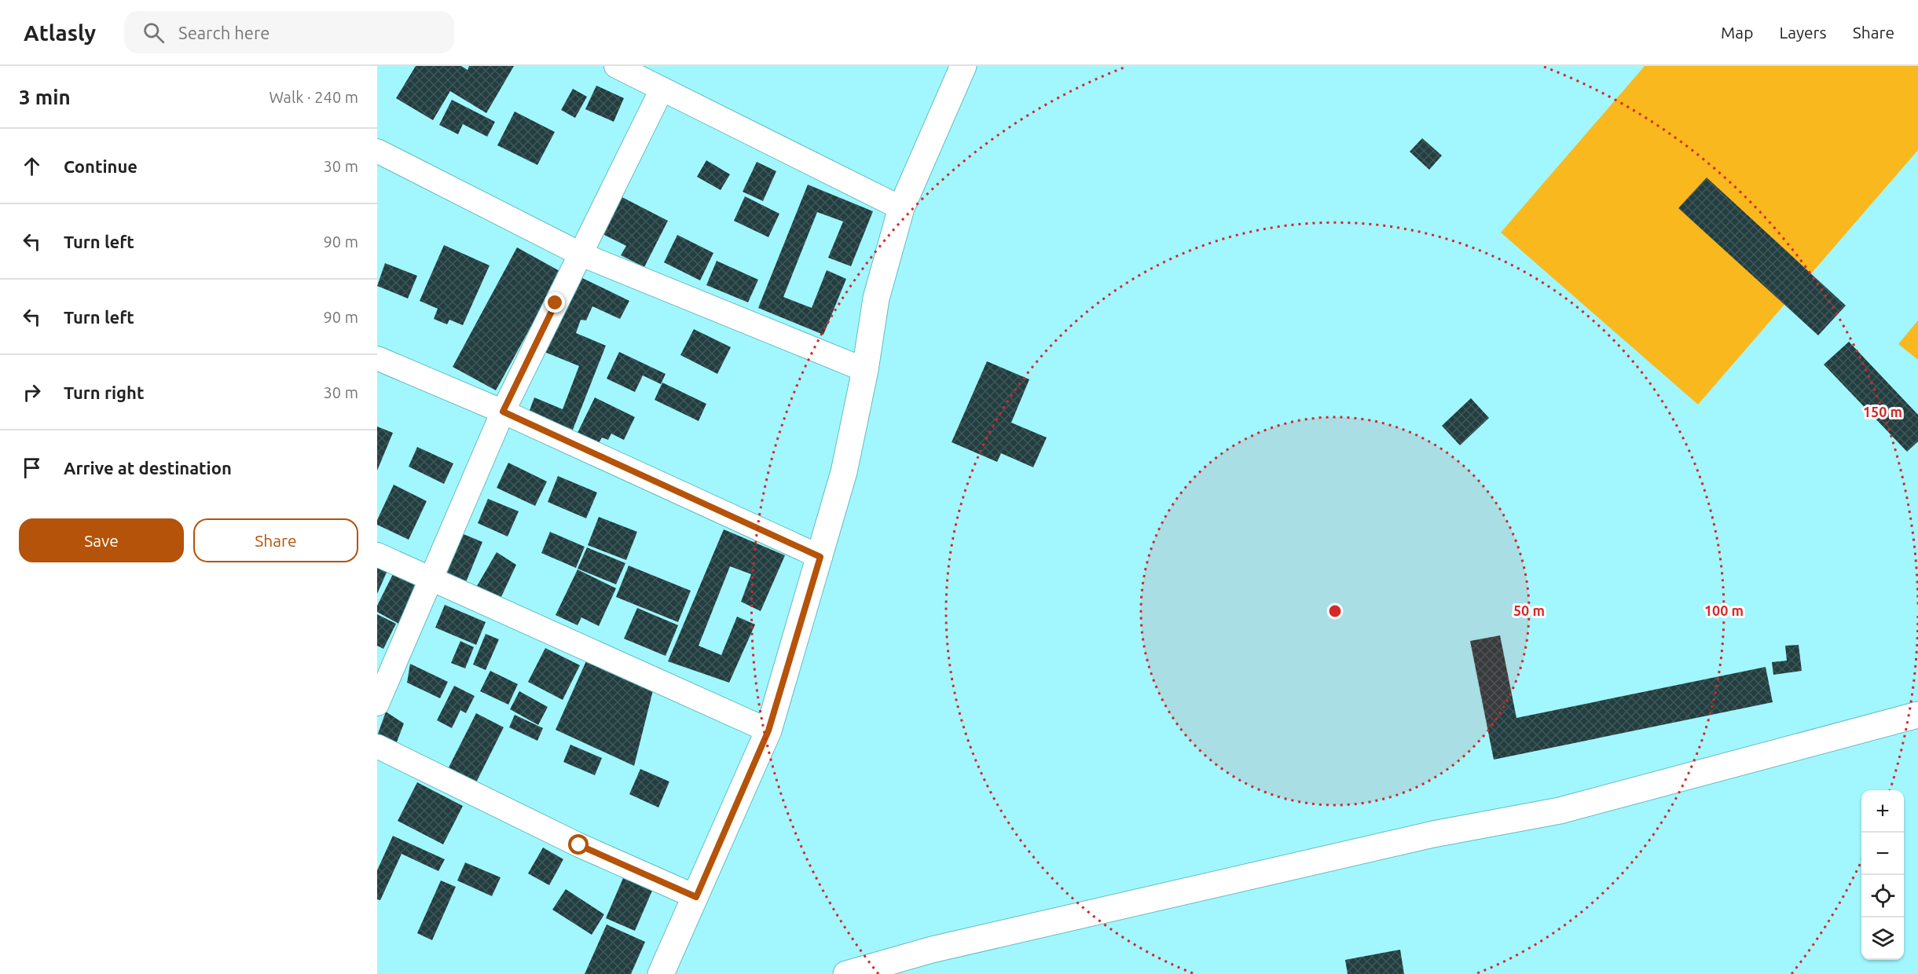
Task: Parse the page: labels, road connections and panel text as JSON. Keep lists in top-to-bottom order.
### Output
{
  "page": {
    "header": "Atlasly",
    "search": "Search here",
    "nav": ["Map", "Layers", "Share"],
    "heading": ["3 min", "Walk · 240 m"],
    "list": [
      ["Continue", "30 m"],
      ["Turn left", "90 m"],
      ["Turn left", "90 m"],
      ["Turn right", "30 m"],
      "Arrive at destination"
    ],
    "buttons": ["Save", "Share"],
    "map_buttons": ["+", "−"]
  },
  "rings": ["150 m", "50 m", "100 m"]
}
